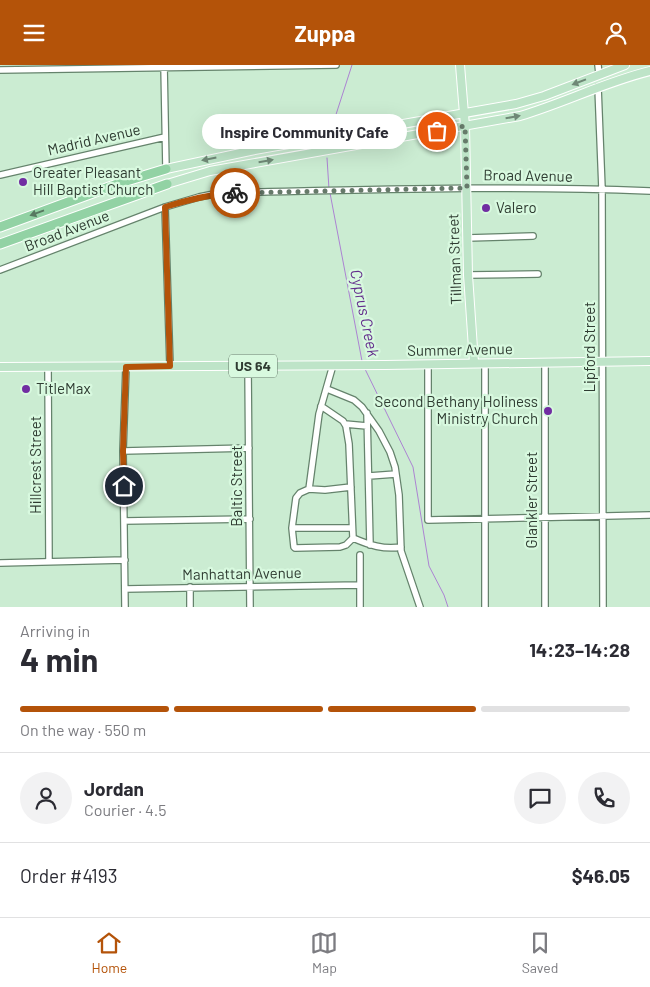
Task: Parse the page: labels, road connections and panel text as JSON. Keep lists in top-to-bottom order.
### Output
{
  "streets": {
    "main road": ["Tillman Street", "Summer Avenue", "US 64"],
    "street": [
      "Madrid Avenue",
      "Broad Avenue",
      "Lipford Street",
      "Hillcrest Street",
      "Baltic Street",
      "Glankler Street",
      "Manhattan Avenue"
    ]
  },
  "crossings": [
    ["Broad Avenue", "Tillman Street"],
    ["Broad Avenue", "Lipford Street"],
    ["Tillman Street", "Summer Avenue"],
    ["Lipford Street", "Summer Avenue"],
    ["Summer Avenue", "Hillcrest Street"],
    ["Summer Avenue", "Baltic Street"],
    ["Summer Avenue", "Glankler Street"],
    ["Baltic Street", "Manhattan Avenue"]
  ],
  "water": ["Cyprus Creek"],
  "places": [
    "Inspire Community Cafe",
    "Greater Pleasant Hill Baptist Church",
    "Valero",
    "TitleMax",
    "Second Bethany Holiness Ministry Church"
  ],
  "page": {
    "header": "Zuppa",
    "bubble": "Inspire Community Cafe",
    "heading": ["4 min", "Arriving in", "14:23–14:28"],
    "panel": [
      "Jordan",
      "Courier · 4.5",
      "Order #4193",
      "$46.05"
    ],
    "bar": "On the way · 550 m",
    "tabs": ["Home", "Map", "Saved"]
  }
}
